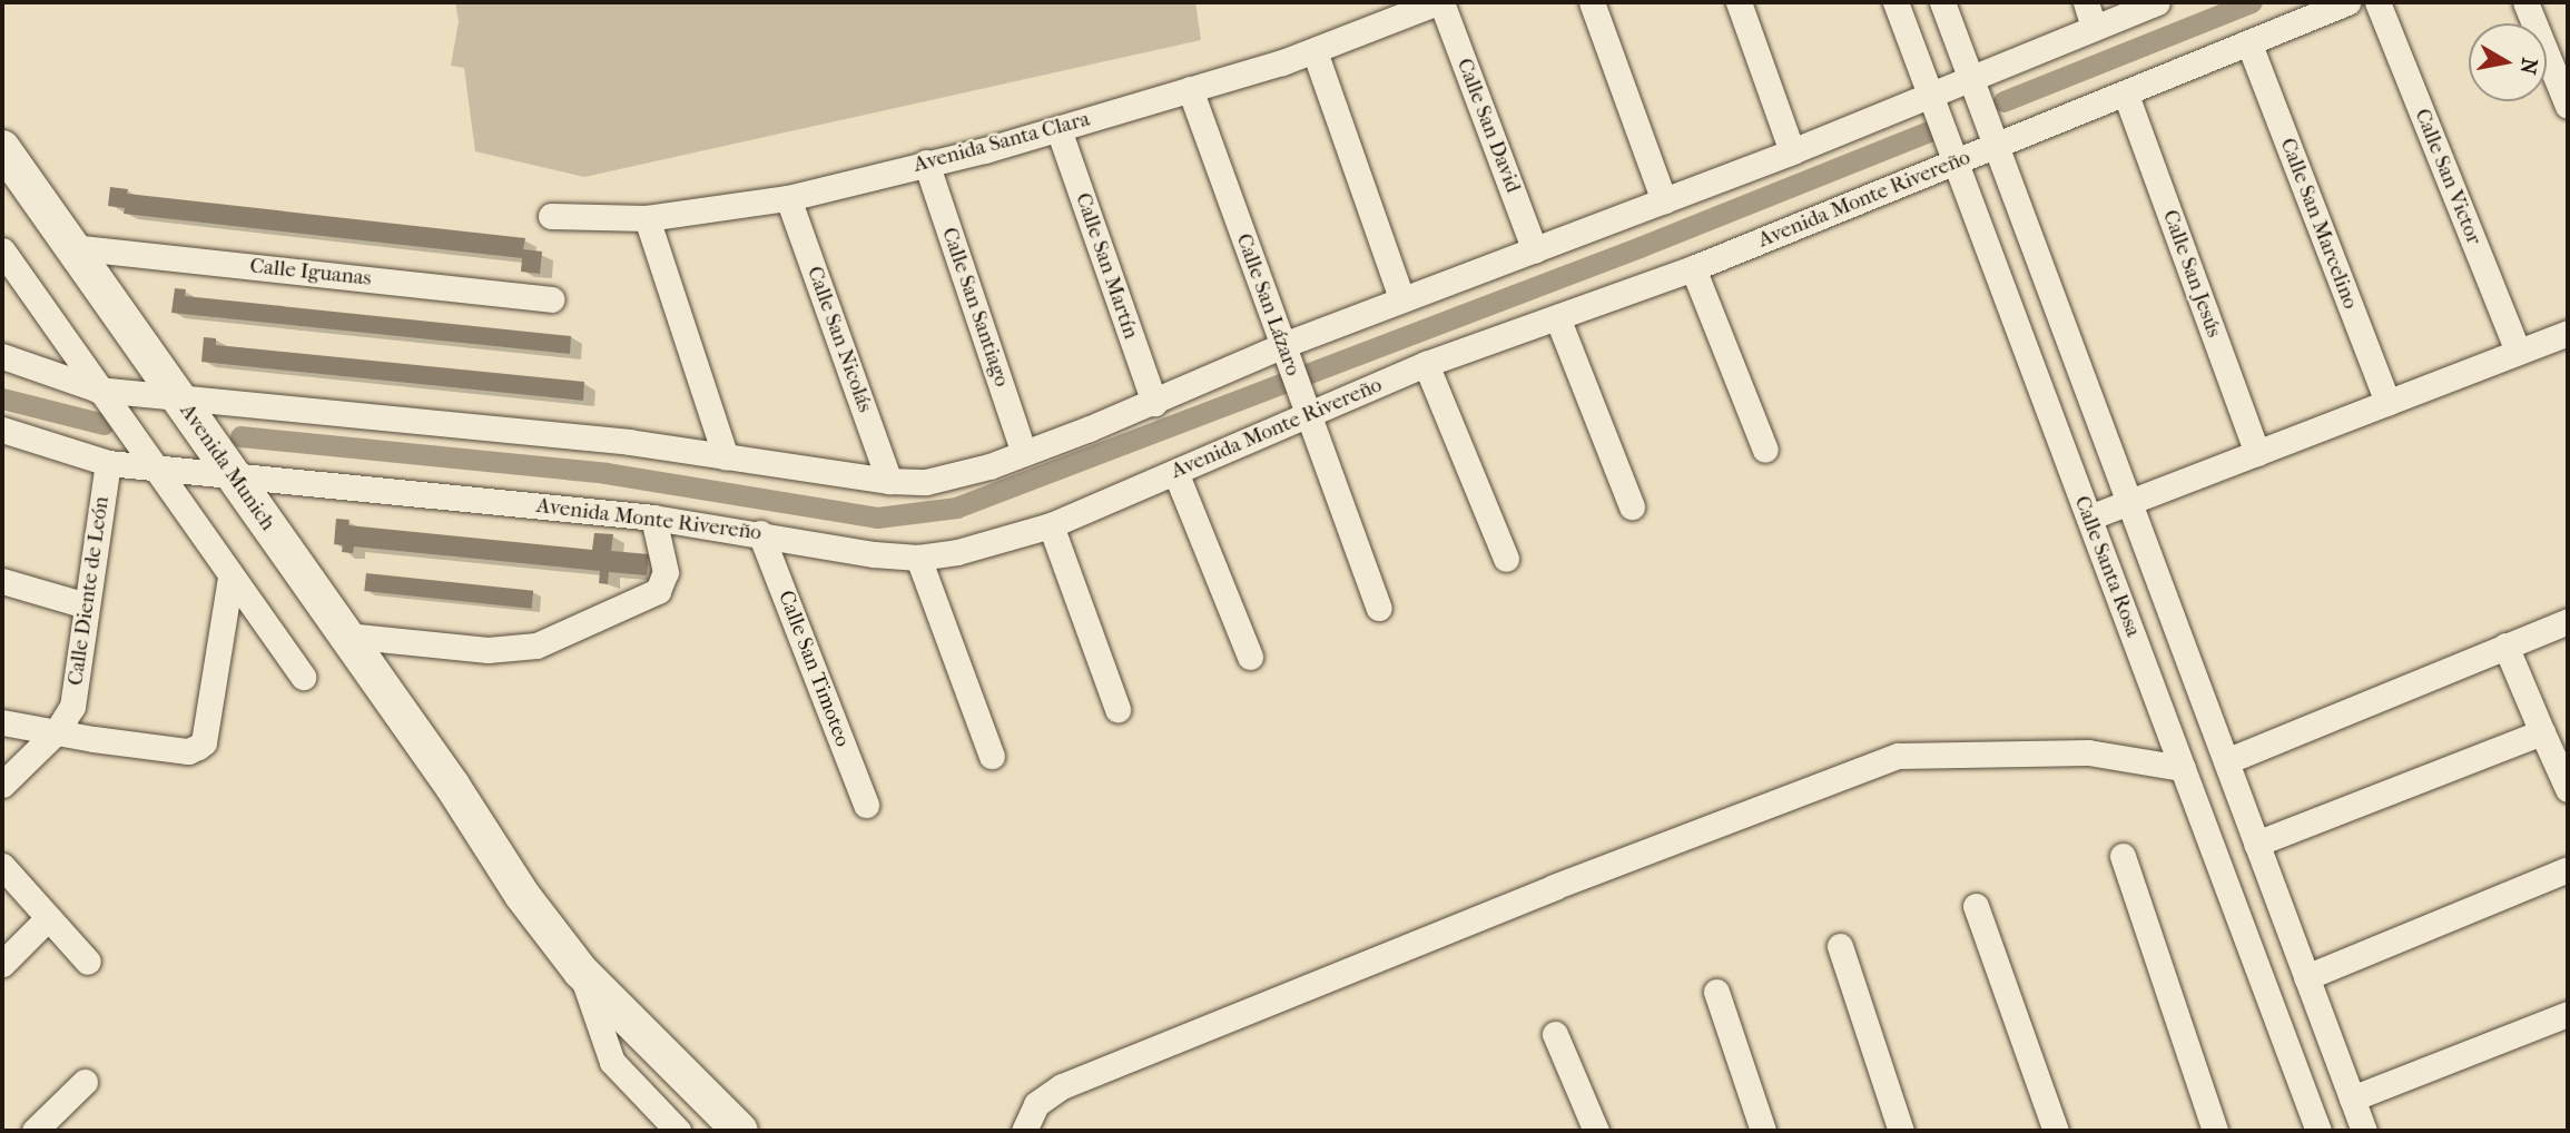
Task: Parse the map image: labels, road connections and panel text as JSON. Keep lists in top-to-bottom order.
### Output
{
  "streets": {
    "main road": ["Avenida Munich"],
    "street": [
      "Calle San David",
      "Avenida Santa Clara",
      "Calle San Victor",
      "Avenida Monte Rivereño",
      "Calle San Marcelino",
      "Calle San Martín",
      "Calle Iguanas",
      "Calle San Jesús",
      "Calle San Lázaro",
      "Calle San Santiago",
      "Calle San Nicolás",
      "Calle Santa Rosa",
      "Calle Diente de León",
      "Calle San Timoteo"
    ]
  },
  "crossings": [
    ["Calle San David", "Avenida Santa Clara"],
    ["Avenida Santa Clara", "Calle San Martín"],
    ["Avenida Santa Clara", "Calle San Lázaro"],
    ["Avenida Santa Clara", "Calle San Santiago"],
    ["Avenida Santa Clara", "Calle San Nicolás"],
    ["Avenida Monte Rivereño", "Calle San Marcelino"],
    ["Avenida Monte Rivereño", "Calle San Jesús"],
    ["Avenida Monte Rivereño", "Calle San Lázaro"],
    ["Avenida Monte Rivereño", "Avenida Munich"],
    ["Avenida Monte Rivereño", "Calle Santa Rosa"],
    ["Avenida Monte Rivereño", "Calle Diente de León"],
    ["Avenida Monte Rivereño", "Calle San Timoteo"],
    ["Calle Iguanas", "Avenida Munich"]
  ],
  "north": "right"
}
